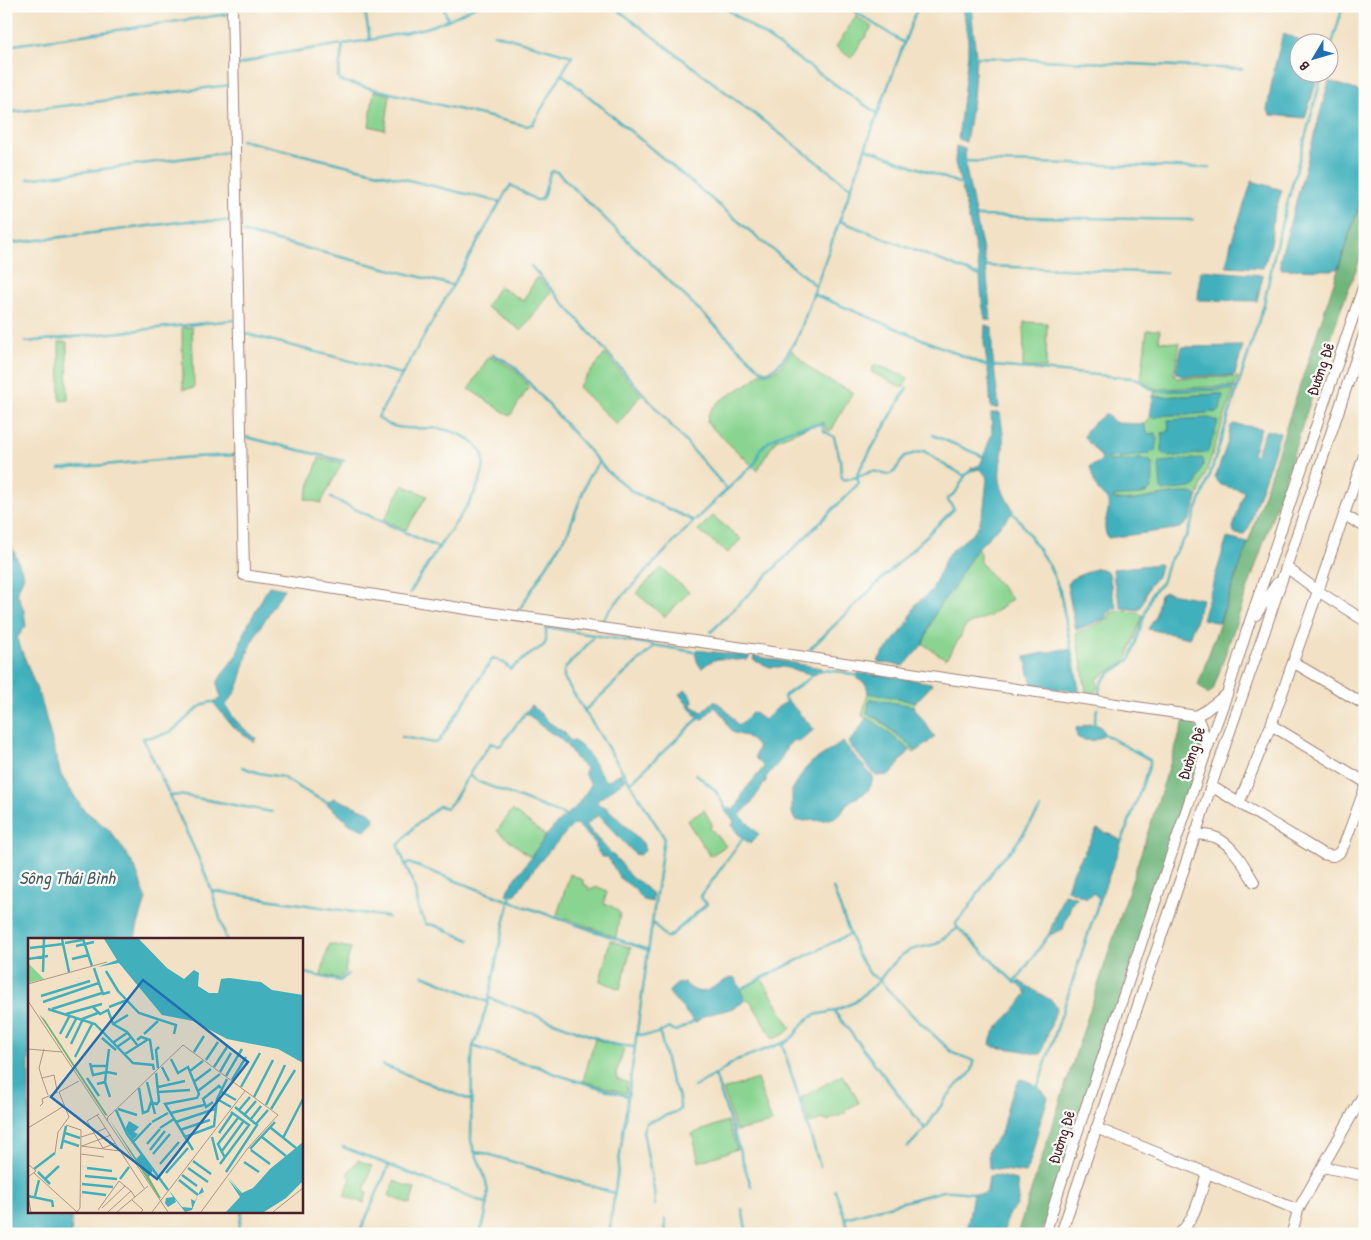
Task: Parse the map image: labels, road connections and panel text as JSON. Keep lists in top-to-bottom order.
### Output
{
  "streets": {
    "street": ["Đường Đê"]
  },
  "water": ["Sông Thái Bình"],
  "north": "bottom left"
}
